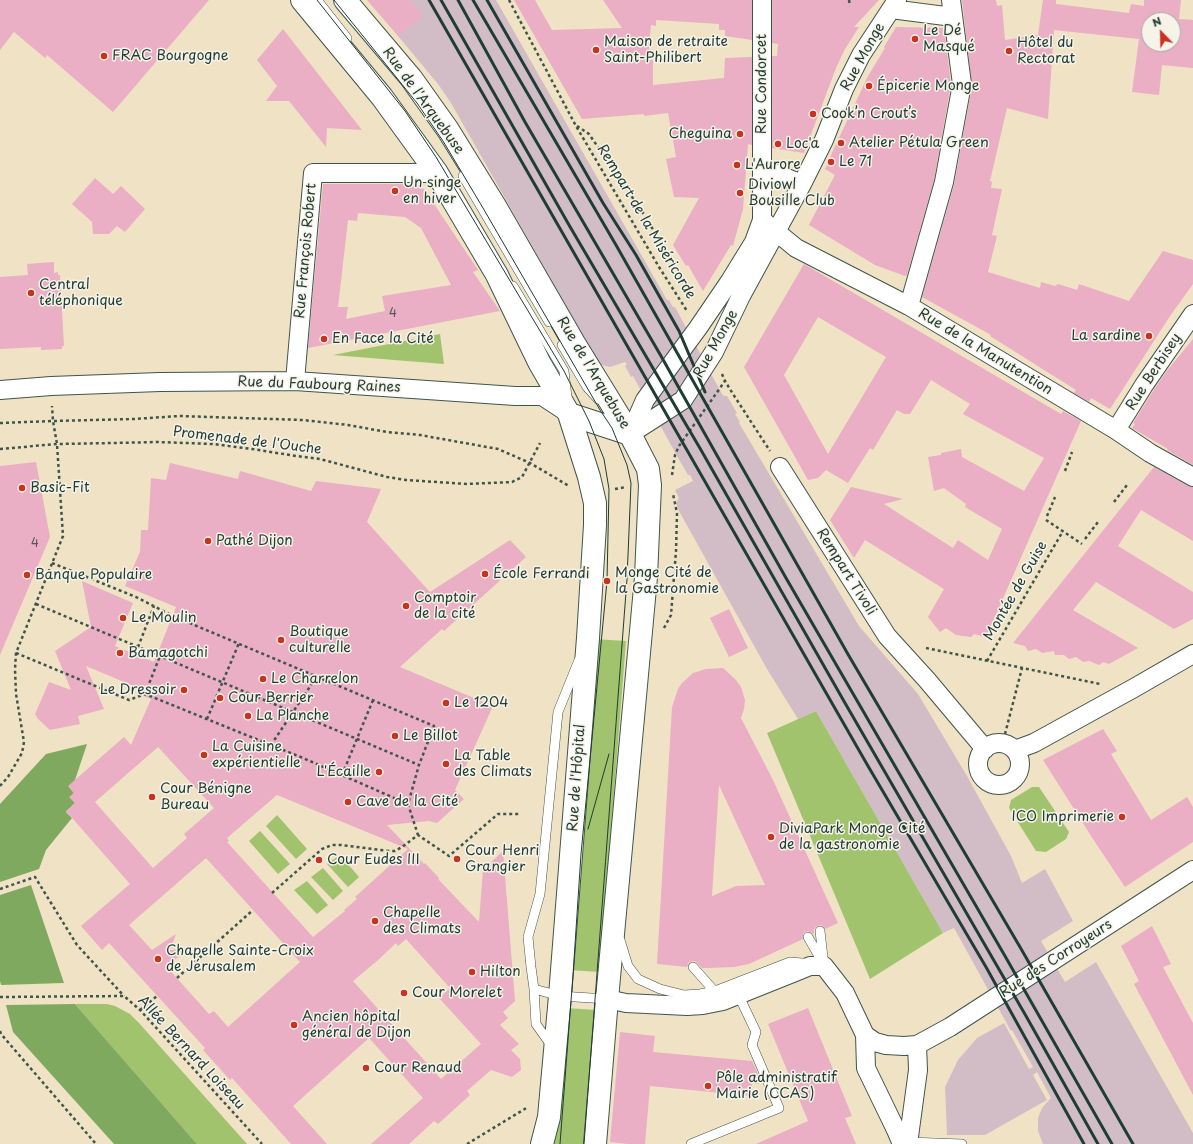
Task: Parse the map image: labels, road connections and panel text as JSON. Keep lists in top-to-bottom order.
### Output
{
  "streets": {
    "main road": ["Rue de l'Arquebuse", "Rue du Faubourg Raines", "Rue de l'Hôpital"],
    "street": [
      "Rue Monge",
      "Rue Condorcet",
      "Rue François Robert",
      "Rue de la Manutention",
      "Rue Berbisey",
      "Rempart Tivoli",
      "Rue des Corroyeurs"
    ],
    "path": [
      "Rempart de la Miséricorde",
      "Promenade de l'Ouche",
      "Montée de Guise",
      "Allée Bernard Loiseau"
    ]
  },
  "crossings": [
    ["Rue Monge", "Rue Condorcet"],
    ["Rue Monge", "Rue de l'Arquebuse"],
    ["Rue Monge", "Rempart de la Miséricorde"],
    ["Rue Monge", "Rue de la Manutention"],
    ["Rue Monge", "Rue du Faubourg Raines"],
    ["Rue de l'Arquebuse", "Rue du Faubourg Raines"],
    ["Rue de l'Arquebuse", "Rue de l'Hôpital"],
    ["Rue François Robert", "Rue du Faubourg Raines"],
    ["Rue de la Manutention", "Rue Berbisey"],
    ["Rue du Faubourg Raines", "Rue de l'Hôpital"]
  ],
  "places": [
    "Le Dé Masqué",
    "Maison de retraite Saint-Philibert",
    "Hôtel du Rectorat",
    "FRAC Bourgogne",
    "Épicerie Monge",
    "Cook’n Crout’s",
    "Cheguina",
    "Atelier Pétula Green",
    "Loc'a",
    "Le 71",
    "L'Aurore",
    "Un singe en hiver",
    "Diviowl Bousille Club",
    "Central téléphonique",
    "La sardine",
    "En Face la Cité",
    "Basic-Fit",
    "Pathé Dijon",
    "École Ferrandi",
    "Banque Populaire",
    "Monge Cité de la Gastronomie",
    "Comptoir de la cité",
    "Le Moulin",
    "Boutique culturelle",
    "Bamagotchi",
    "Le Charrelon",
    "Le Dressoir",
    "Cour Berrier",
    "Le 1204",
    "La Planche",
    "Le Billot",
    "La Cuisine expérientielle",
    "La Table des Climats",
    "L'Écaille",
    "Cour Bénigne Bureau",
    "Cave de la Cité",
    "ICO Imprimerie",
    "DiviaPark Monge Cité de la gastronomie",
    "Cour Henri Grangier",
    "Cour Eudes III",
    "Chapelle des Climats",
    "Chapelle Sainte-Croix de Jérusalem",
    "Hilton",
    "Cour Morelet",
    "Ancien hôpital général de Dijon",
    "Cour Renaud",
    "Pôle administratif Mairie (CCAS)"
  ],
  "house_numbers": ["4", "4"],
  "north": "top left"
}
